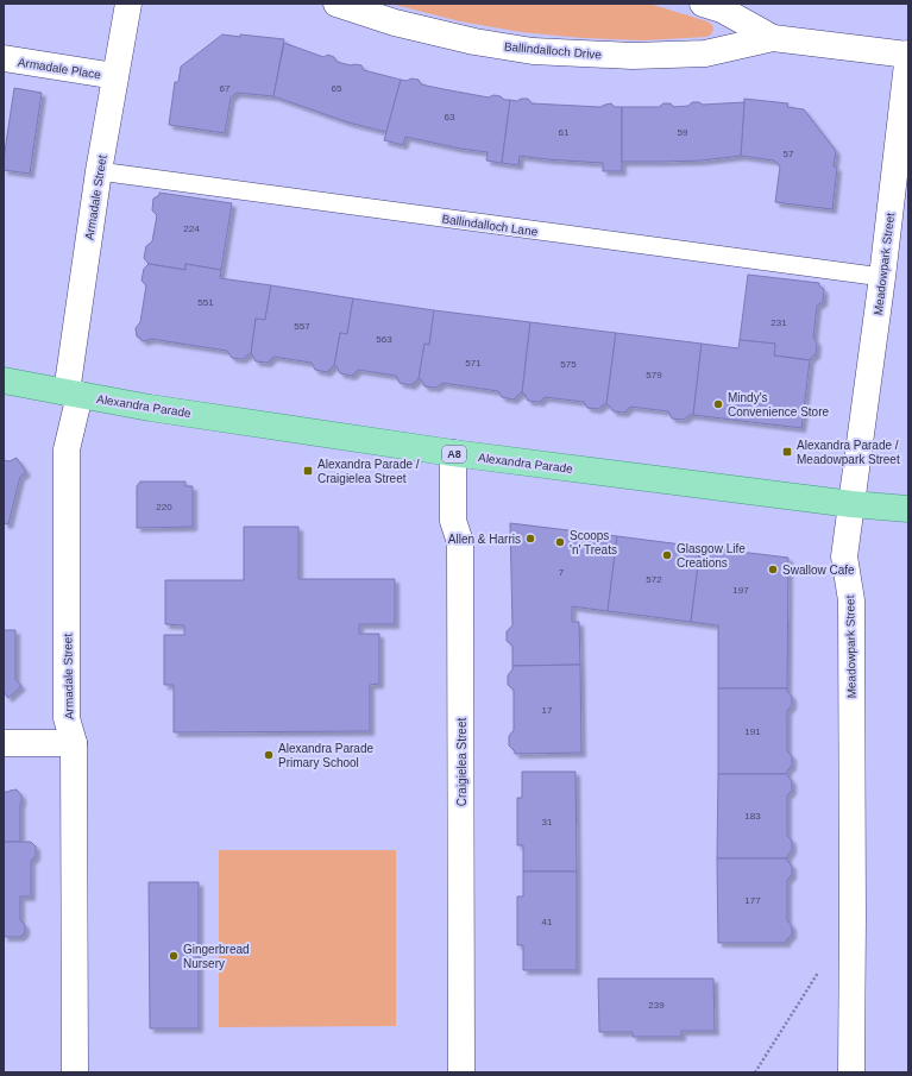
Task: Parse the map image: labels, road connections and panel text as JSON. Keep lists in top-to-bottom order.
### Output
{
  "streets": {
    "main road": ["Alexandra Parade", "A8"],
    "street": [
      "Ballindalloch Drive",
      "Armadale Place",
      "Armadale Street",
      "Meadowpark Street",
      "Craigielea Street"
    ],
    "lane": ["Ballindalloch Lane"]
  },
  "crossings": [
    ["Ballindalloch Drive", "Meadowpark Street"],
    ["Armadale Place", "Armadale Street"],
    ["Armadale Street", "Ballindalloch Lane"],
    ["Armadale Street", "Alexandra Parade"],
    ["Ballindalloch Lane", "Meadowpark Street"],
    ["Meadowpark Street", "Alexandra Parade"],
    ["Alexandra Parade", "Craigielea Street"]
  ],
  "places": {
    "other": [
      "Mindy's Convenience Store",
      "Allen & Harris",
      "Scoops 'n' Treats",
      "Glasgow Life Creations",
      "Swallow Cafe",
      "Alexandra Parade Primary School",
      "Gingerbread Nursery"
    ],
    "transit": ["Alexandra Parade / Meadowpark Street", "Alexandra Parade / Craigielea Street"]
  },
  "house_numbers": [
    "67",
    "65",
    "63",
    "61",
    "59",
    "57",
    "224",
    "551",
    "231",
    "557",
    "563",
    "571",
    "575",
    "579",
    "220",
    "7",
    "572",
    "197",
    "17",
    "191",
    "183",
    "31",
    "177",
    "41",
    "239"
  ]
}
